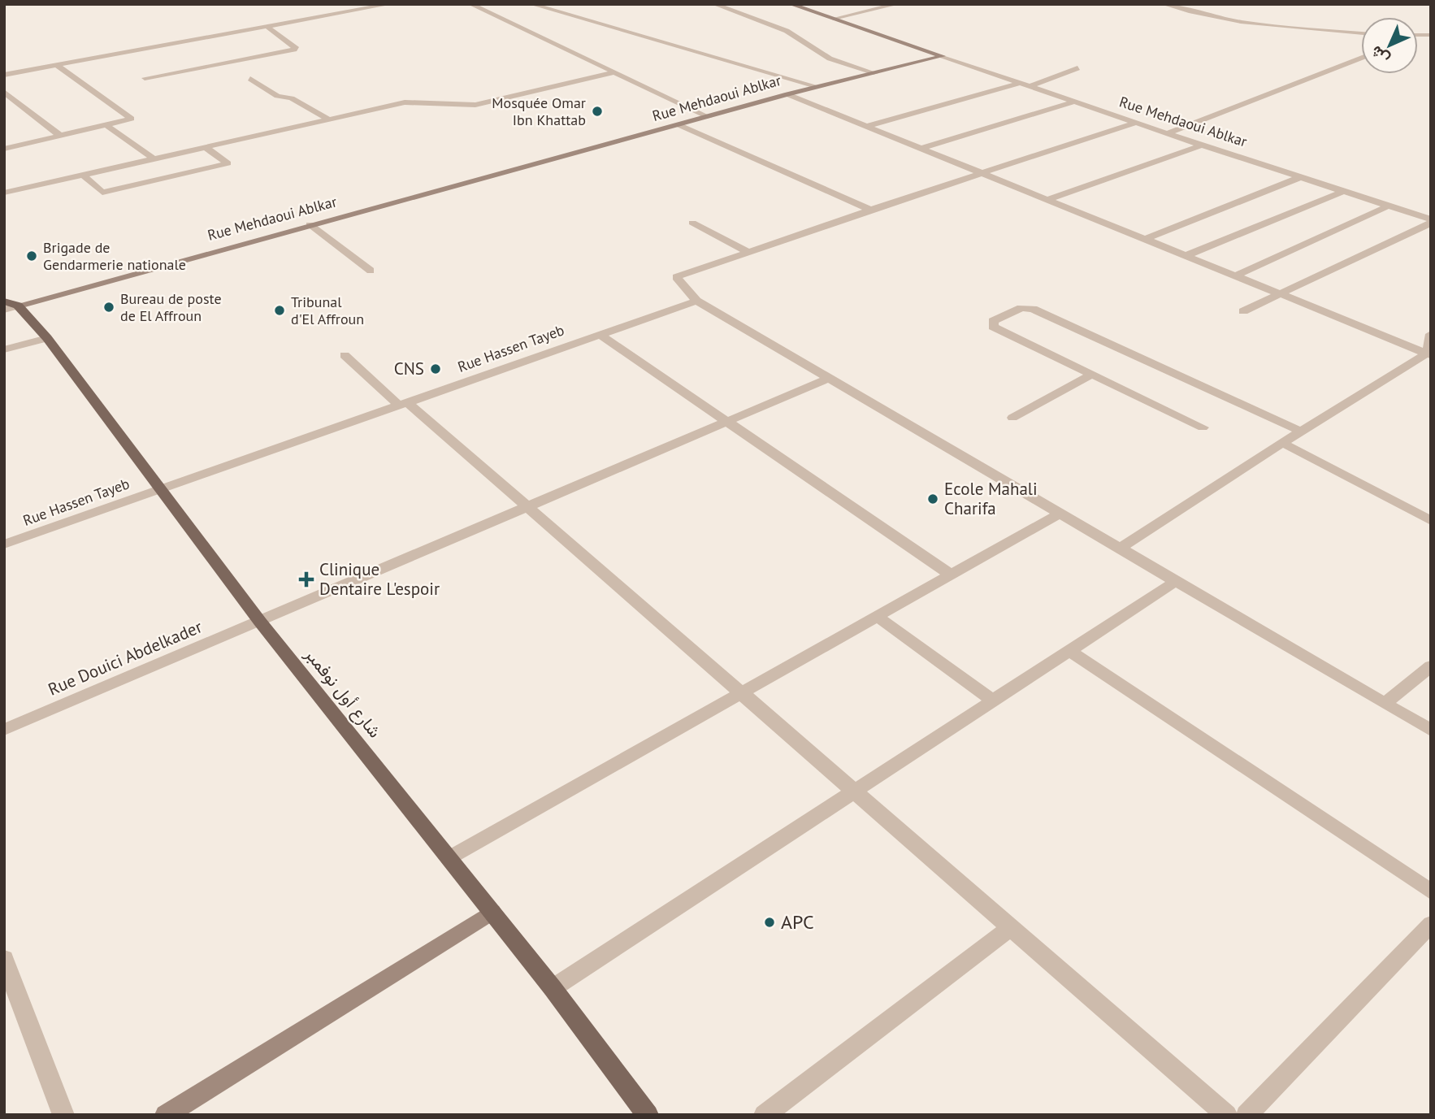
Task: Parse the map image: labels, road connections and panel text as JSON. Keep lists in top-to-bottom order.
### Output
{
  "streets": {
    "main road": ["شارع أول نوفمبر"],
    "street": ["Rue Mehdaoui Ablkar", "Rue Hassen Tayeb", "Rue Douici Abdelkader"]
  },
  "crossings": [
    ["Rue Mehdaoui Ablkar", "شارع أول نوفمبر"],
    ["Rue Hassen Tayeb", "شارع أول نوفمبر"],
    ["Rue Douici Abdelkader", "شارع أول نوفمبر"]
  ],
  "places": {
    "other": [
      "Mosquée Omar Ibn Khattab",
      "Brigade de Gendarmerie nationale",
      "Bureau de poste de El Affroun",
      "Tribunal d'El Affroun",
      "CNS",
      "Ecole Mahali Charifa",
      "APC"
    ],
    "health": ["Clinique Dentaire L'espoir"]
  },
  "north": "bottom left"
}
